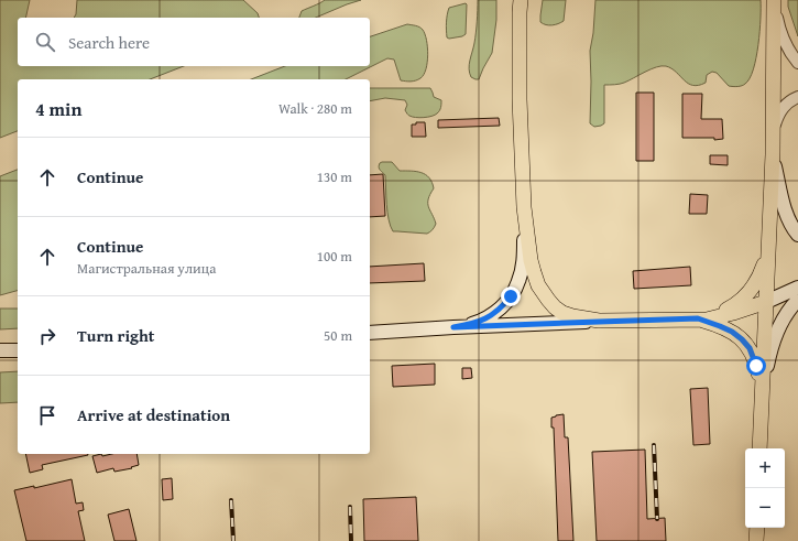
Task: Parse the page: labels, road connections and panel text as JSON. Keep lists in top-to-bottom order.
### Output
{
  "page": {
    "search": "Search here",
    "heading": ["4 min", "Walk · 280 m"],
    "list": [
      ["Continue", "130 m"],
      ["Continue", "Магистральная улица", "100 m"],
      ["Turn right", "50 m"],
      "Arrive at destination"
    ],
    "map_buttons": ["+", "−"]
  }
}
